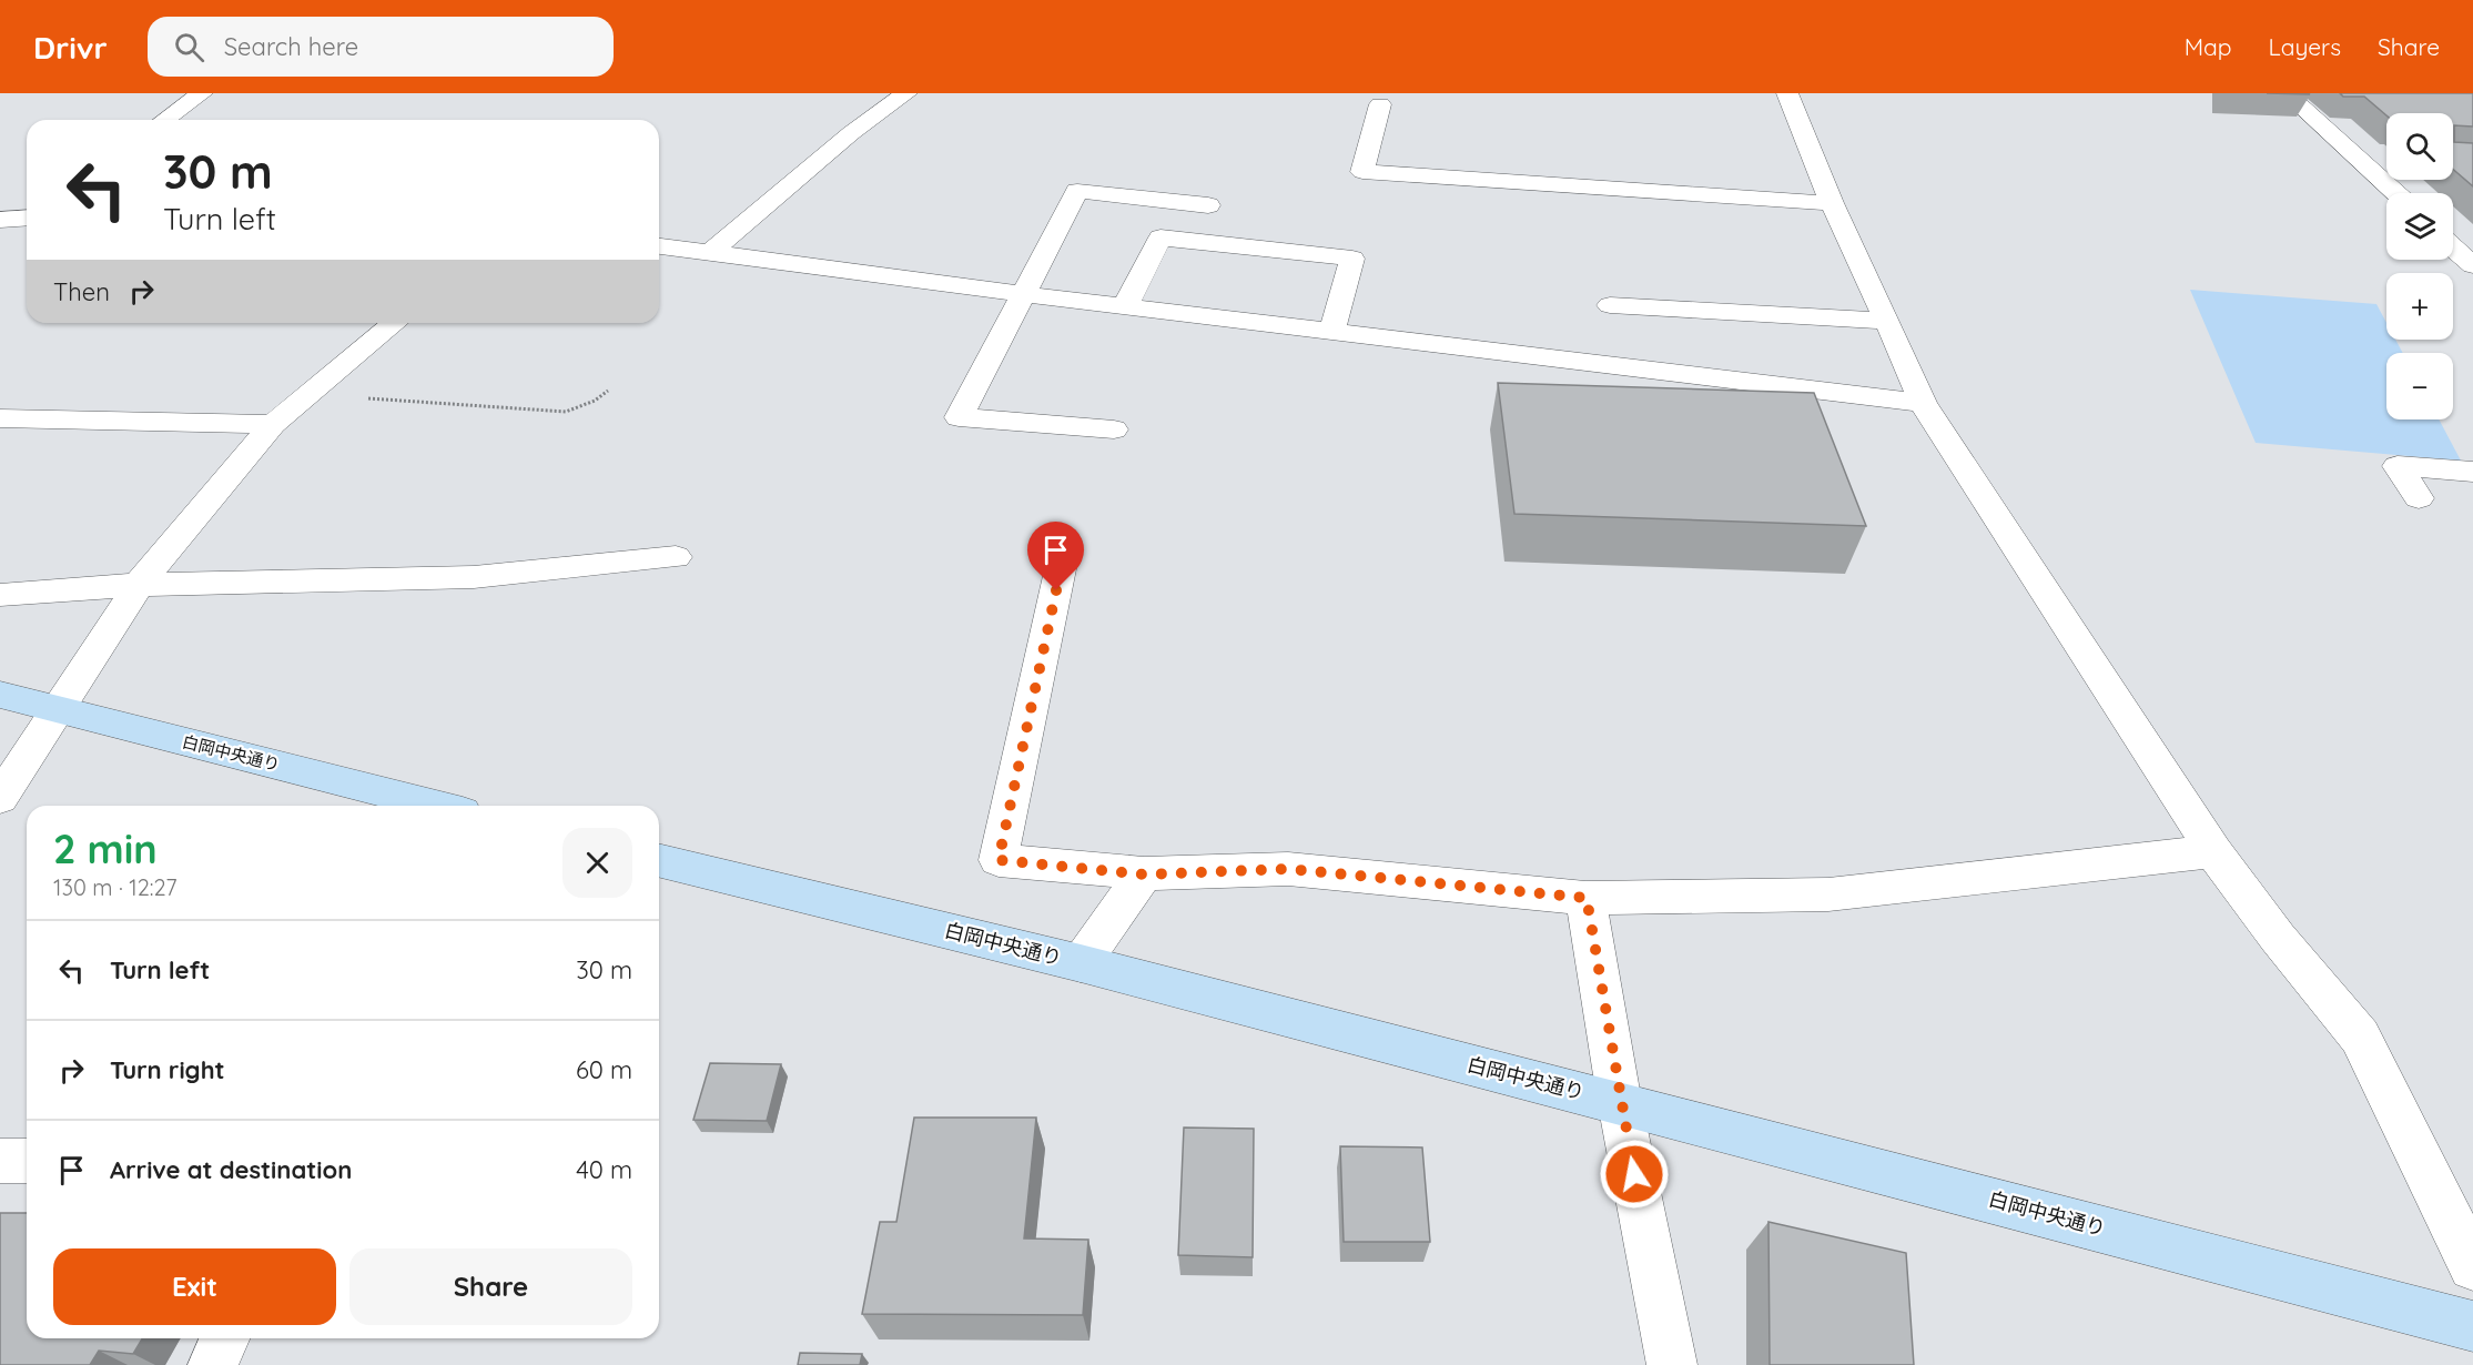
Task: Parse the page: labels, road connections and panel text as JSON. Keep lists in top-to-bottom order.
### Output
{
  "streets": {
    "street": ["白岡中央通り"]
  },
  "page": {
    "header": "Drivr",
    "search": "Search here",
    "nav": ["Map", "Layers", "Share"],
    "map_buttons": ["+", "−"],
    "turn": ["30 m", "Turn left"],
    "then": "Then",
    "heading": ["2 min", "130 m · 12:27"],
    "list": [
      {
        "name": "Turn left",
        "value": "30 m"
      },
      {
        "name": "Turn right",
        "value": "60 m"
      },
      {
        "name": "Arrive at destination",
        "value": "40 m"
      }
    ],
    "buttons": ["Exit", "Share"]
  }
}
